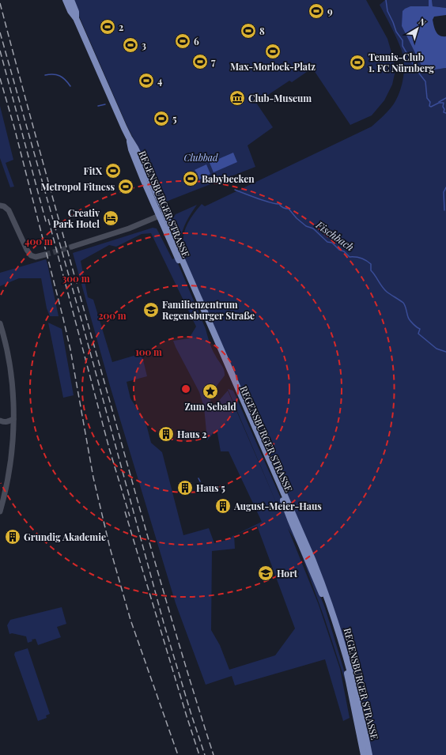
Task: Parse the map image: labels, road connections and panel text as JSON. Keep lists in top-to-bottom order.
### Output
{
  "streets": {
    "main road": ["REGENSBURGER STRASSE"]
  },
  "water": ["Fischbach"],
  "parks": ["Clubbad"],
  "places": {
    "sports": [
      "9",
      "2",
      "8",
      "6",
      "3",
      "Max-Morlock-Platz",
      "7",
      "Tennis-Club 1. FC Nürnberg",
      "4",
      "5",
      "FitX",
      "Babybecken",
      "Metropol Fitness"
    ],
    "museum": ["Club-Museum"],
    "hotel": ["Creativ Park Hotel"],
    "school or university": ["Familienzentrum Regensburger Straße", "Hort"],
    "place": ["Zum Sebald"],
    "building": [
      "Haus 2",
      "Haus 5",
      "August-Meier-Haus",
      "Grundig Akademie"
    ]
  },
  "north": "top right",
  "rings": [
    "400 m",
    "300 m",
    "200 m",
    "100 m"
  ]
}
